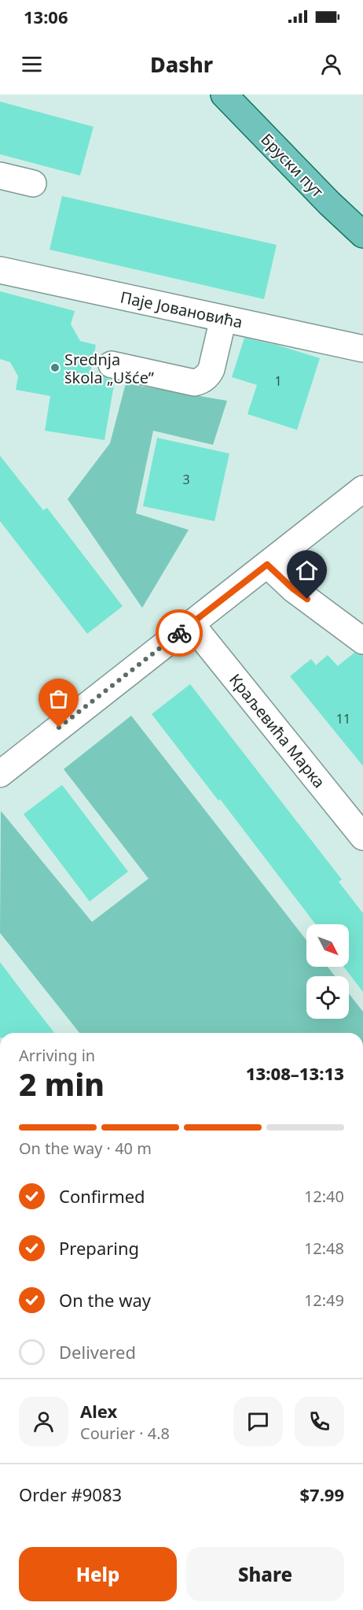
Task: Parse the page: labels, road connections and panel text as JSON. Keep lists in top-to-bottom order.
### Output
{
  "streets": {
    "main road": ["Бруски пут"],
    "street": ["Паје Јовановића", "Краљевића Марка"]
  },
  "places": ["Srednja škola „Ušće”"],
  "house_numbers": ["1", "3", "11"],
  "north": "bottom right",
  "page": {
    "status": "13:06",
    "header": "Dashr",
    "heading": ["2 min", "Arriving in", "13:08–13:13"],
    "panel": [
      "Alex",
      "Courier · 4.8",
      "Order #9083",
      "$7.99"
    ],
    "bar": "On the way · 40 m",
    "list": [
      ["Confirmed", "12:40"],
      ["Preparing", "12:48"],
      ["On the way", "12:49"],
      "Delivered"
    ],
    "buttons": ["Help", "Share"]
  }
}
